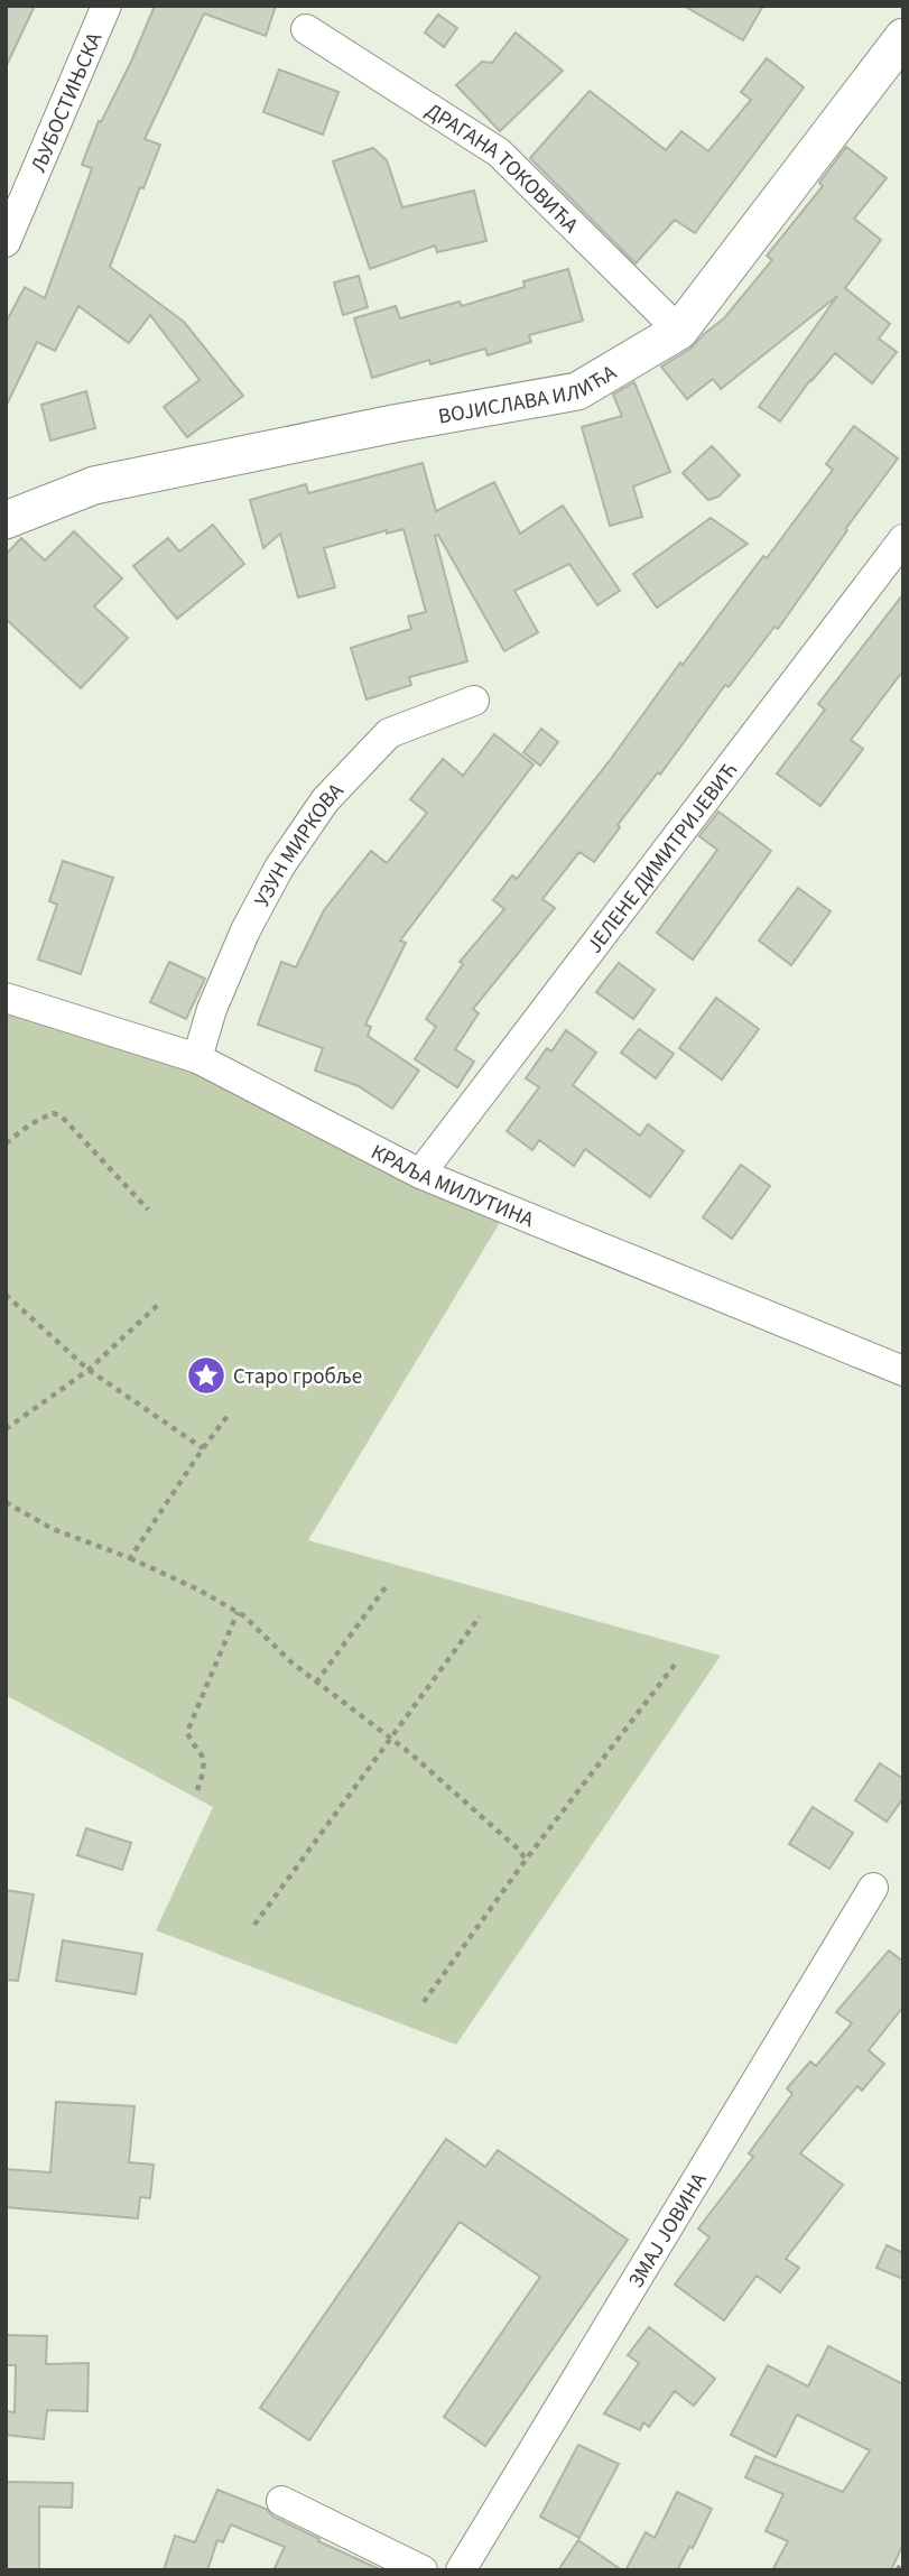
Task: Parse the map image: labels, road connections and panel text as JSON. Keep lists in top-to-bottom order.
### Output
{
  "streets": {
    "street": [
      "ЉУБОСТИЊСКА",
      "ДРАГАНА ТОКОВИЋА",
      "ВОЈИСЛАВА ИЛИЋА",
      "УЗУН МИРКОВА",
      "ЈЕЛЕНЕ ДИМИТРИЈЕВИЋ",
      "КРАЉА МИЛУТИНА",
      "ЗМАЈ ЈОВИНА"
    ]
  },
  "crossings": [
    ["ДРАГАНА ТОКОВИЋА", "ВОЈИСЛАВА ИЛИЋА"],
    ["УЗУН МИРКОВА", "КРАЉА МИЛУТИНА"],
    ["ЈЕЛЕНЕ ДИМИТРИЈЕВИЋ", "КРАЉА МИЛУТИНА"]
  ],
  "places": {
    "place": ["Старо гробље"]
  }
}
